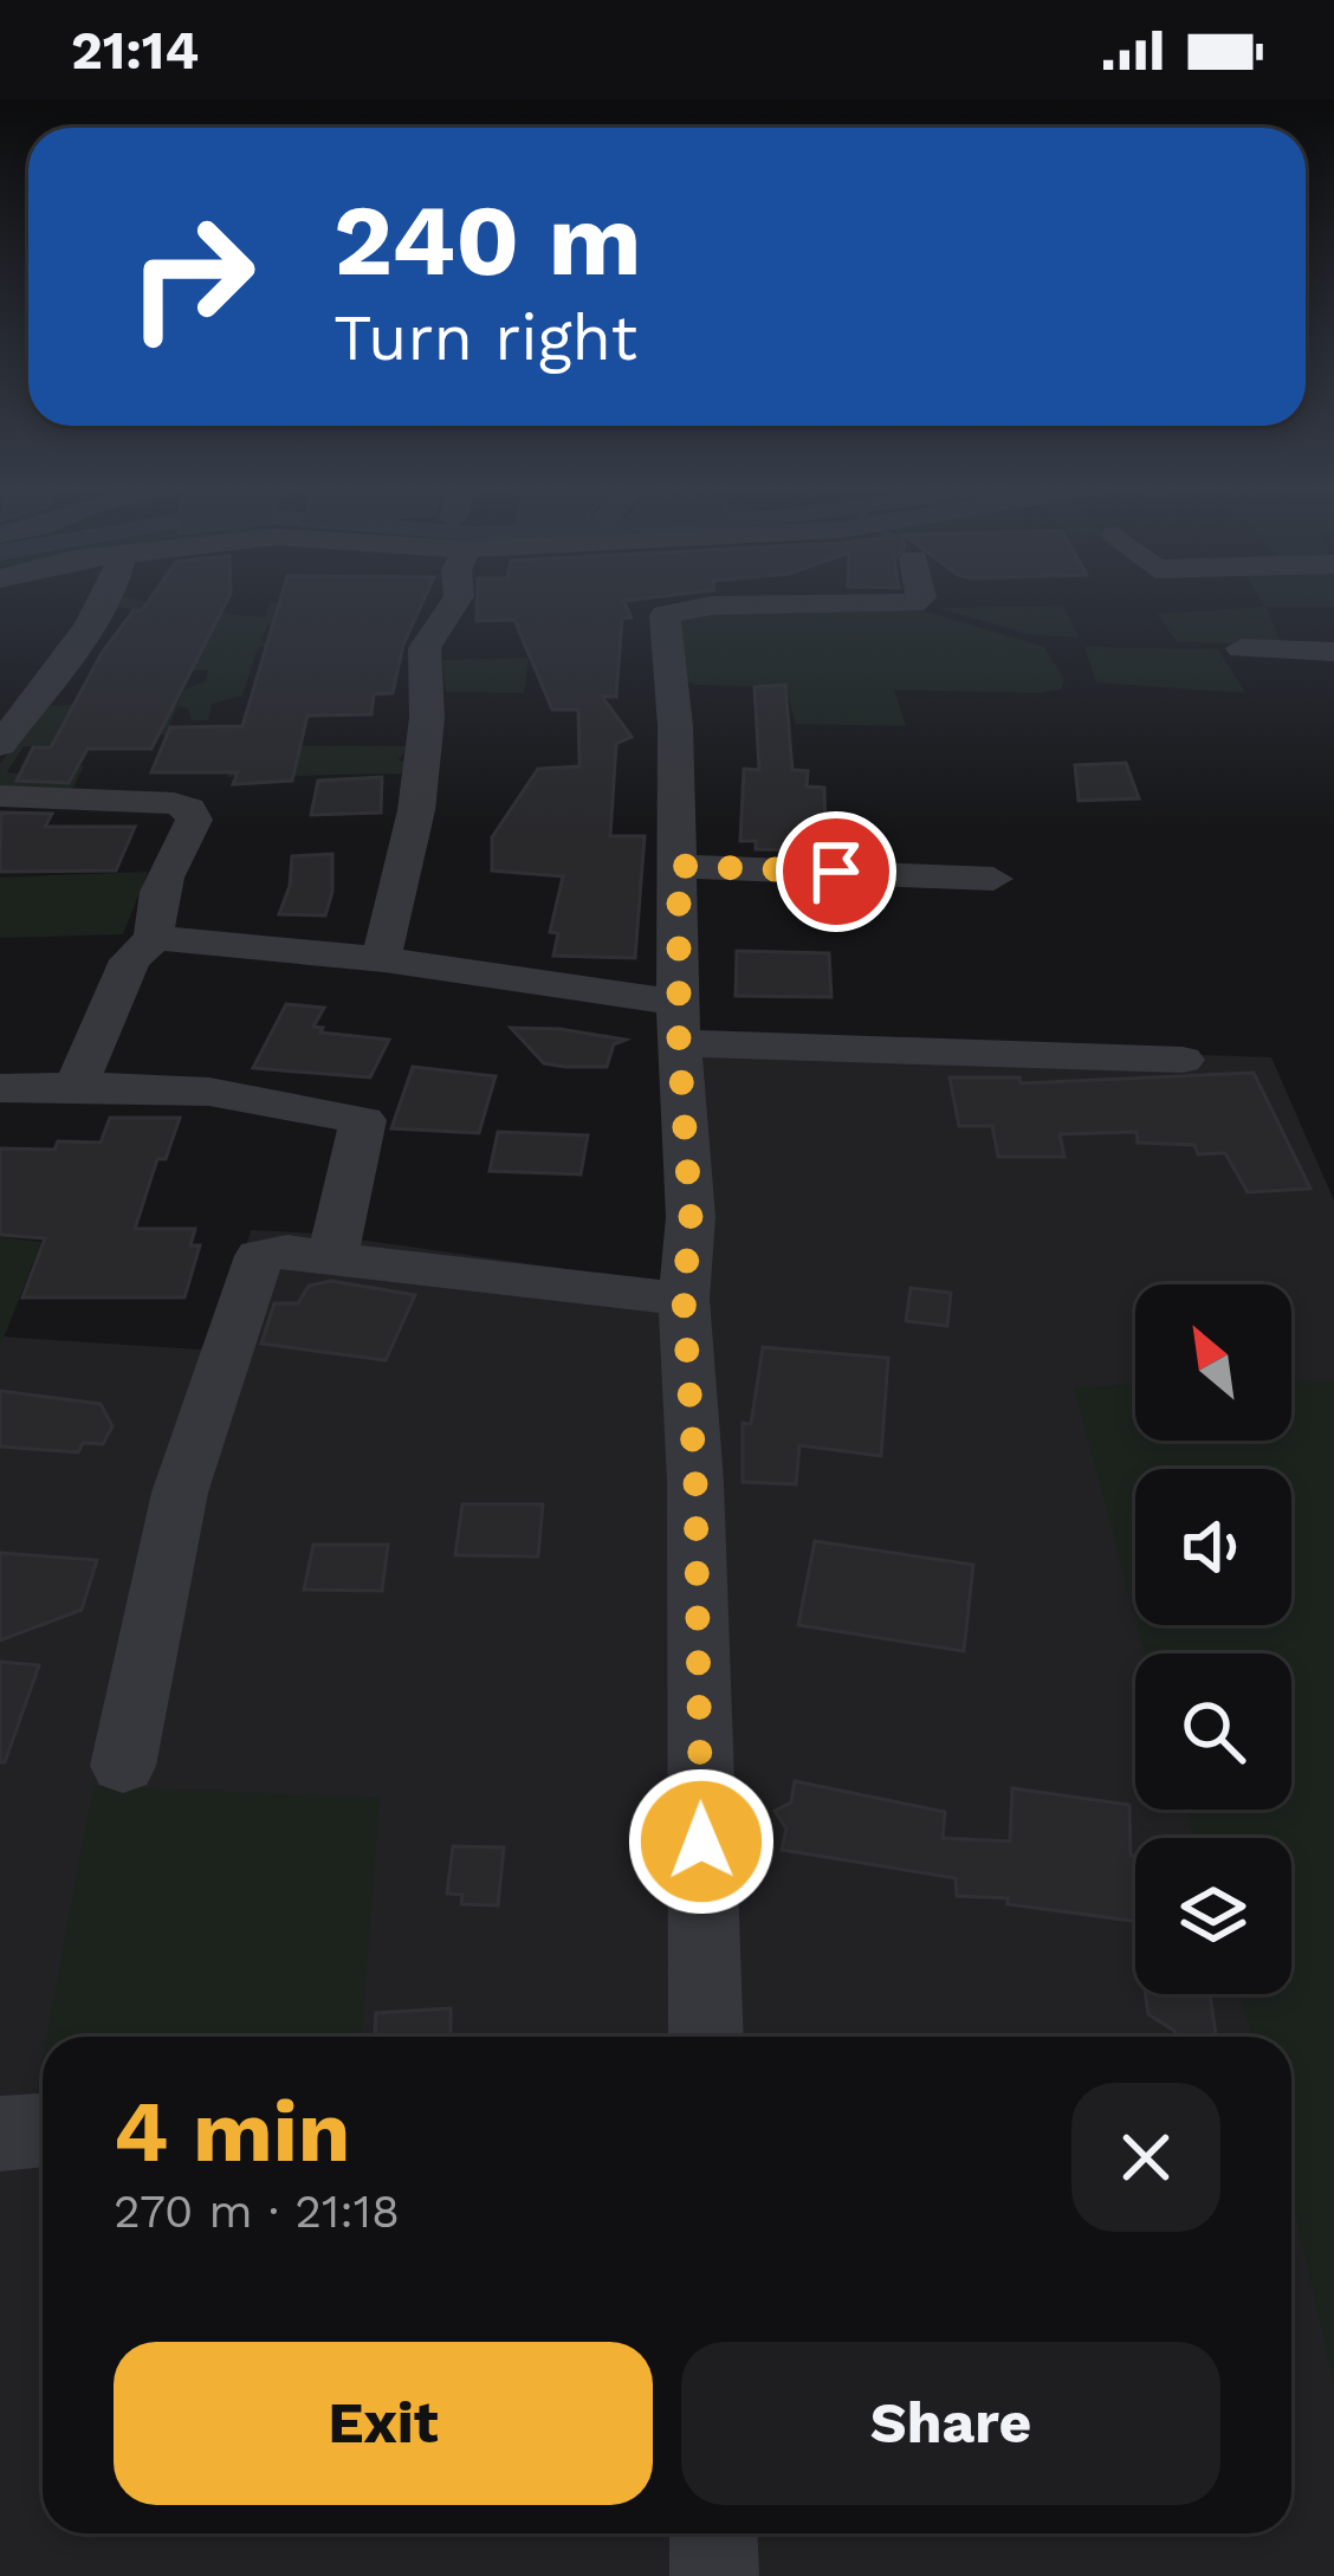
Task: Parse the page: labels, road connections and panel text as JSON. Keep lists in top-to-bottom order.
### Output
{
  "north": "top left",
  "page": {
    "status": "21:14",
    "turn": ["240 m", "Turn right"],
    "heading": ["4 min", "270 m · 21:18"],
    "buttons": ["Exit", "Share"]
  }
}
